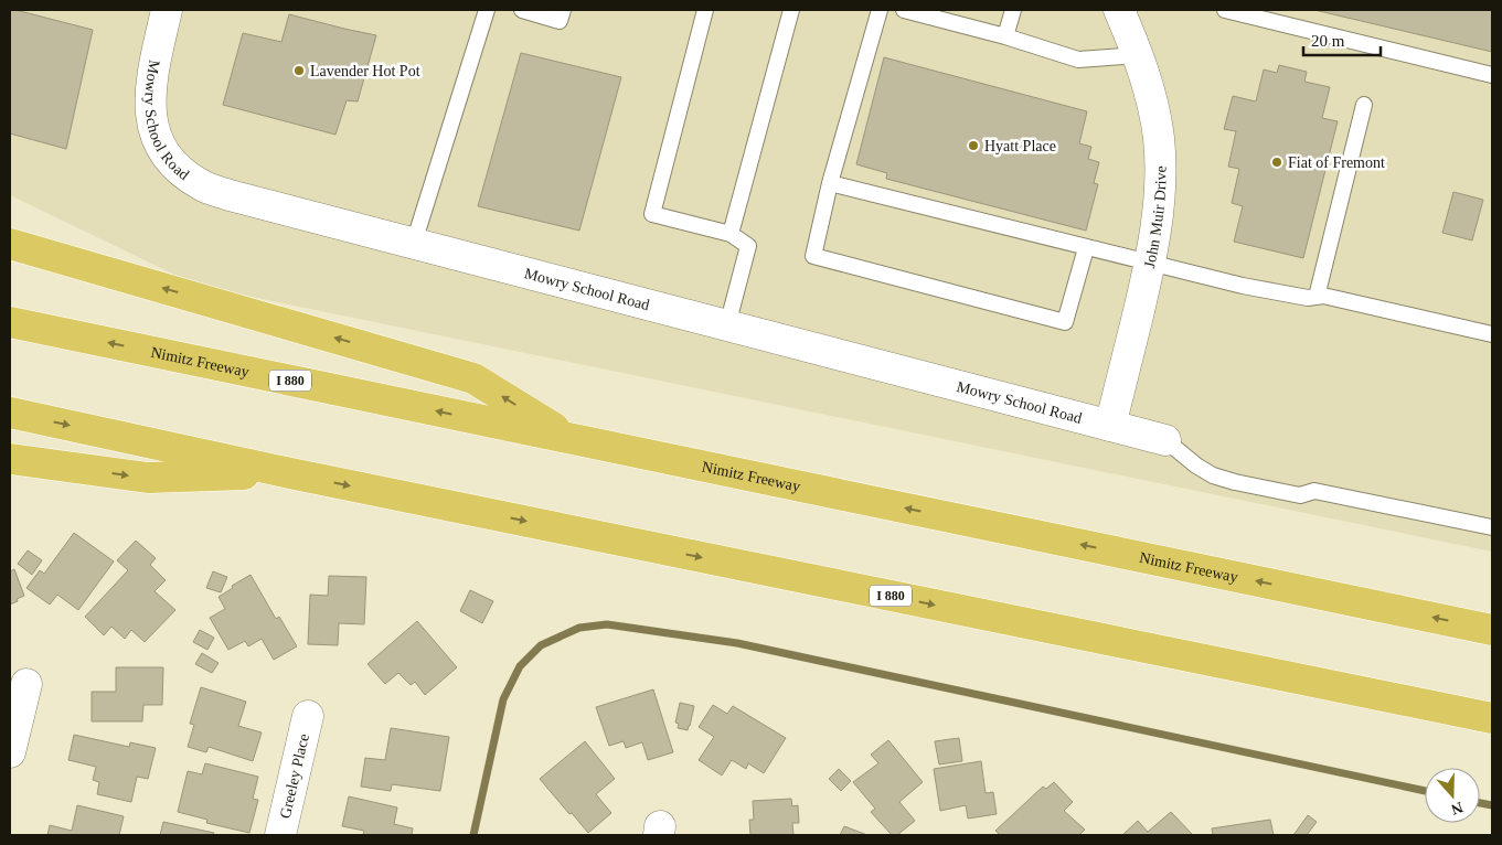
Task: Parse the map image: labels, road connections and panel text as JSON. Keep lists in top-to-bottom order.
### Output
{
  "streets": {
    "highway": ["Nimitz Freeway", "I 880"],
    "street": ["Mowry School Road", "John Muir Drive", "Greeley Place"]
  },
  "crossings": [
    ["Mowry School Road", "John Muir Drive"]
  ],
  "places": ["Lavender Hot Pot", "Hyatt Place", "Fiat of Fremont"],
  "scale_bar": "20 m",
  "north": "bottom"
}
